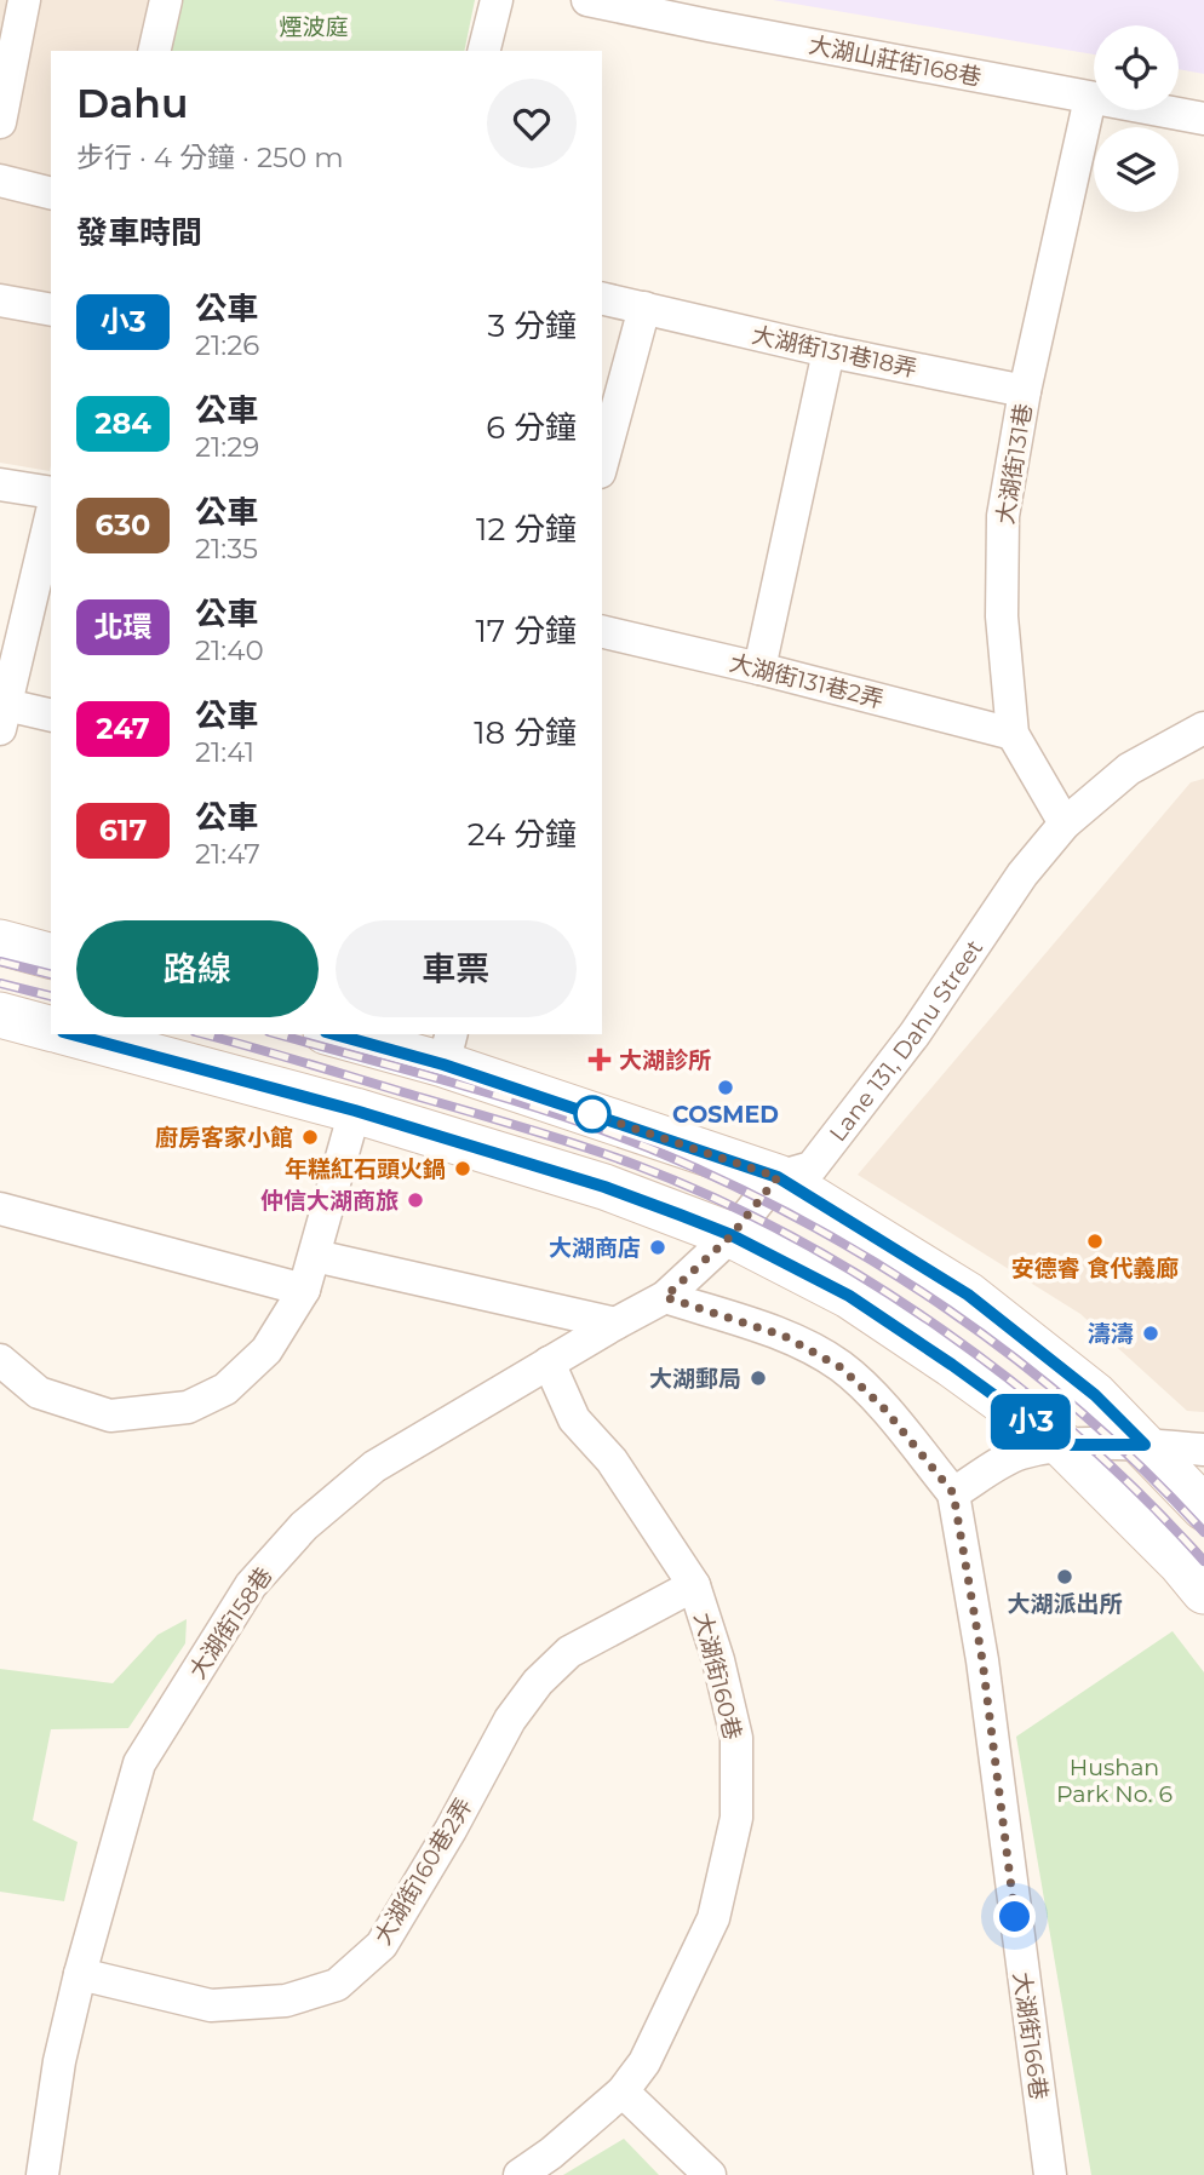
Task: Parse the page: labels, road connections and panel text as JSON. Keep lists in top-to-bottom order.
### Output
{
  "streets": {
    "street": [
      "大湖山莊街168巷",
      "大湖街131巷18弄",
      "大湖街131巷",
      "大湖街131巷2弄",
      "Lane 131, Dahu Street",
      "大湖街158巷",
      "大湖街160巷",
      "大湖街160巷2弄",
      "大湖街166巷"
    ]
  },
  "crossings": [
    ["大湖山莊街168巷", "大湖街131巷"],
    ["大湖街131巷18弄", "大湖街131巷"],
    ["大湖街131巷", "大湖街131巷2弄"],
    ["大湖街131巷", "Lane 131, Dahu Street"],
    ["Lane 131, Dahu Street", "大湖街158巷"],
    ["大湖街158巷", "大湖街160巷"],
    ["大湖街158巷", "大湖街160巷2弄"],
    ["大湖街160巷", "大湖街160巷2弄"]
  ],
  "parks": ["煙波庭", "Hushan Park No. 6"],
  "places": {
    "health": ["大湖診所"],
    "other": [
      "COSMED",
      "廚房客家小館",
      "年糕紅石頭火鍋",
      "仲信大湖商旅",
      "安德睿 食代義廊",
      "大湖商店",
      "濤濤",
      "大湖郵局",
      "大湖派出所"
    ]
  },
  "lines": ["bus line 小3"],
  "page": {
    "on_map": "小3",
    "heading": [
      ["Dahu", "步行 · 4 分鐘 · 250 m"],
      "發車時間"
    ],
    "list": [
      {
        "mark": "小3",
        "name": "公車",
        "note": "21:26",
        "value": "3 分鐘"
      },
      {
        "mark": "284",
        "name": "公車",
        "note": "21:29",
        "value": "6 分鐘"
      },
      {
        "mark": "630",
        "name": "公車",
        "note": "21:35",
        "value": "12 分鐘"
      },
      {
        "mark": "北環",
        "name": "公車",
        "note": "21:40",
        "value": "17 分鐘"
      },
      {
        "mark": "247",
        "name": "公車",
        "note": "21:41",
        "value": "18 分鐘"
      },
      {
        "mark": "617",
        "name": "公車",
        "note": "21:47",
        "value": "24 分鐘"
      }
    ],
    "buttons": ["路線", "車票"]
  }
}
